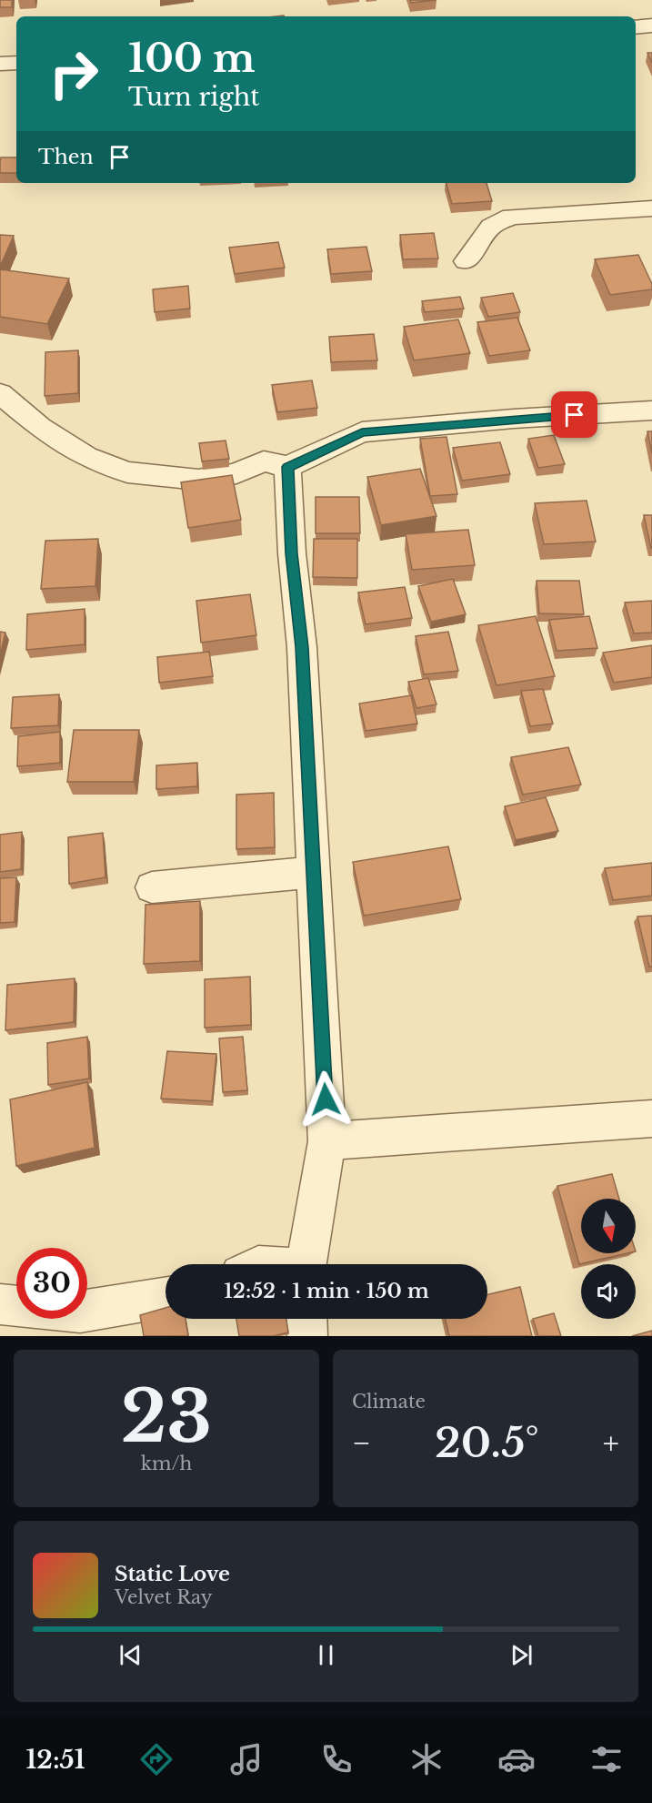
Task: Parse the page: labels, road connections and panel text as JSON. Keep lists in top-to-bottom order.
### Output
{
  "north": "bottom",
  "page": {
    "turn": ["100 m", "Turn right"],
    "then": "Then",
    "limit": "30",
    "trip": "12:52 · 1 min · 150 m",
    "tile": [
      ["23", "km/h"],
      "Climate"
    ],
    "heat": ["−", "20.5°", "+"],
    "song": ["Static Love", "Velvet Ray"],
    "tabs": "12:51"
  }
}
